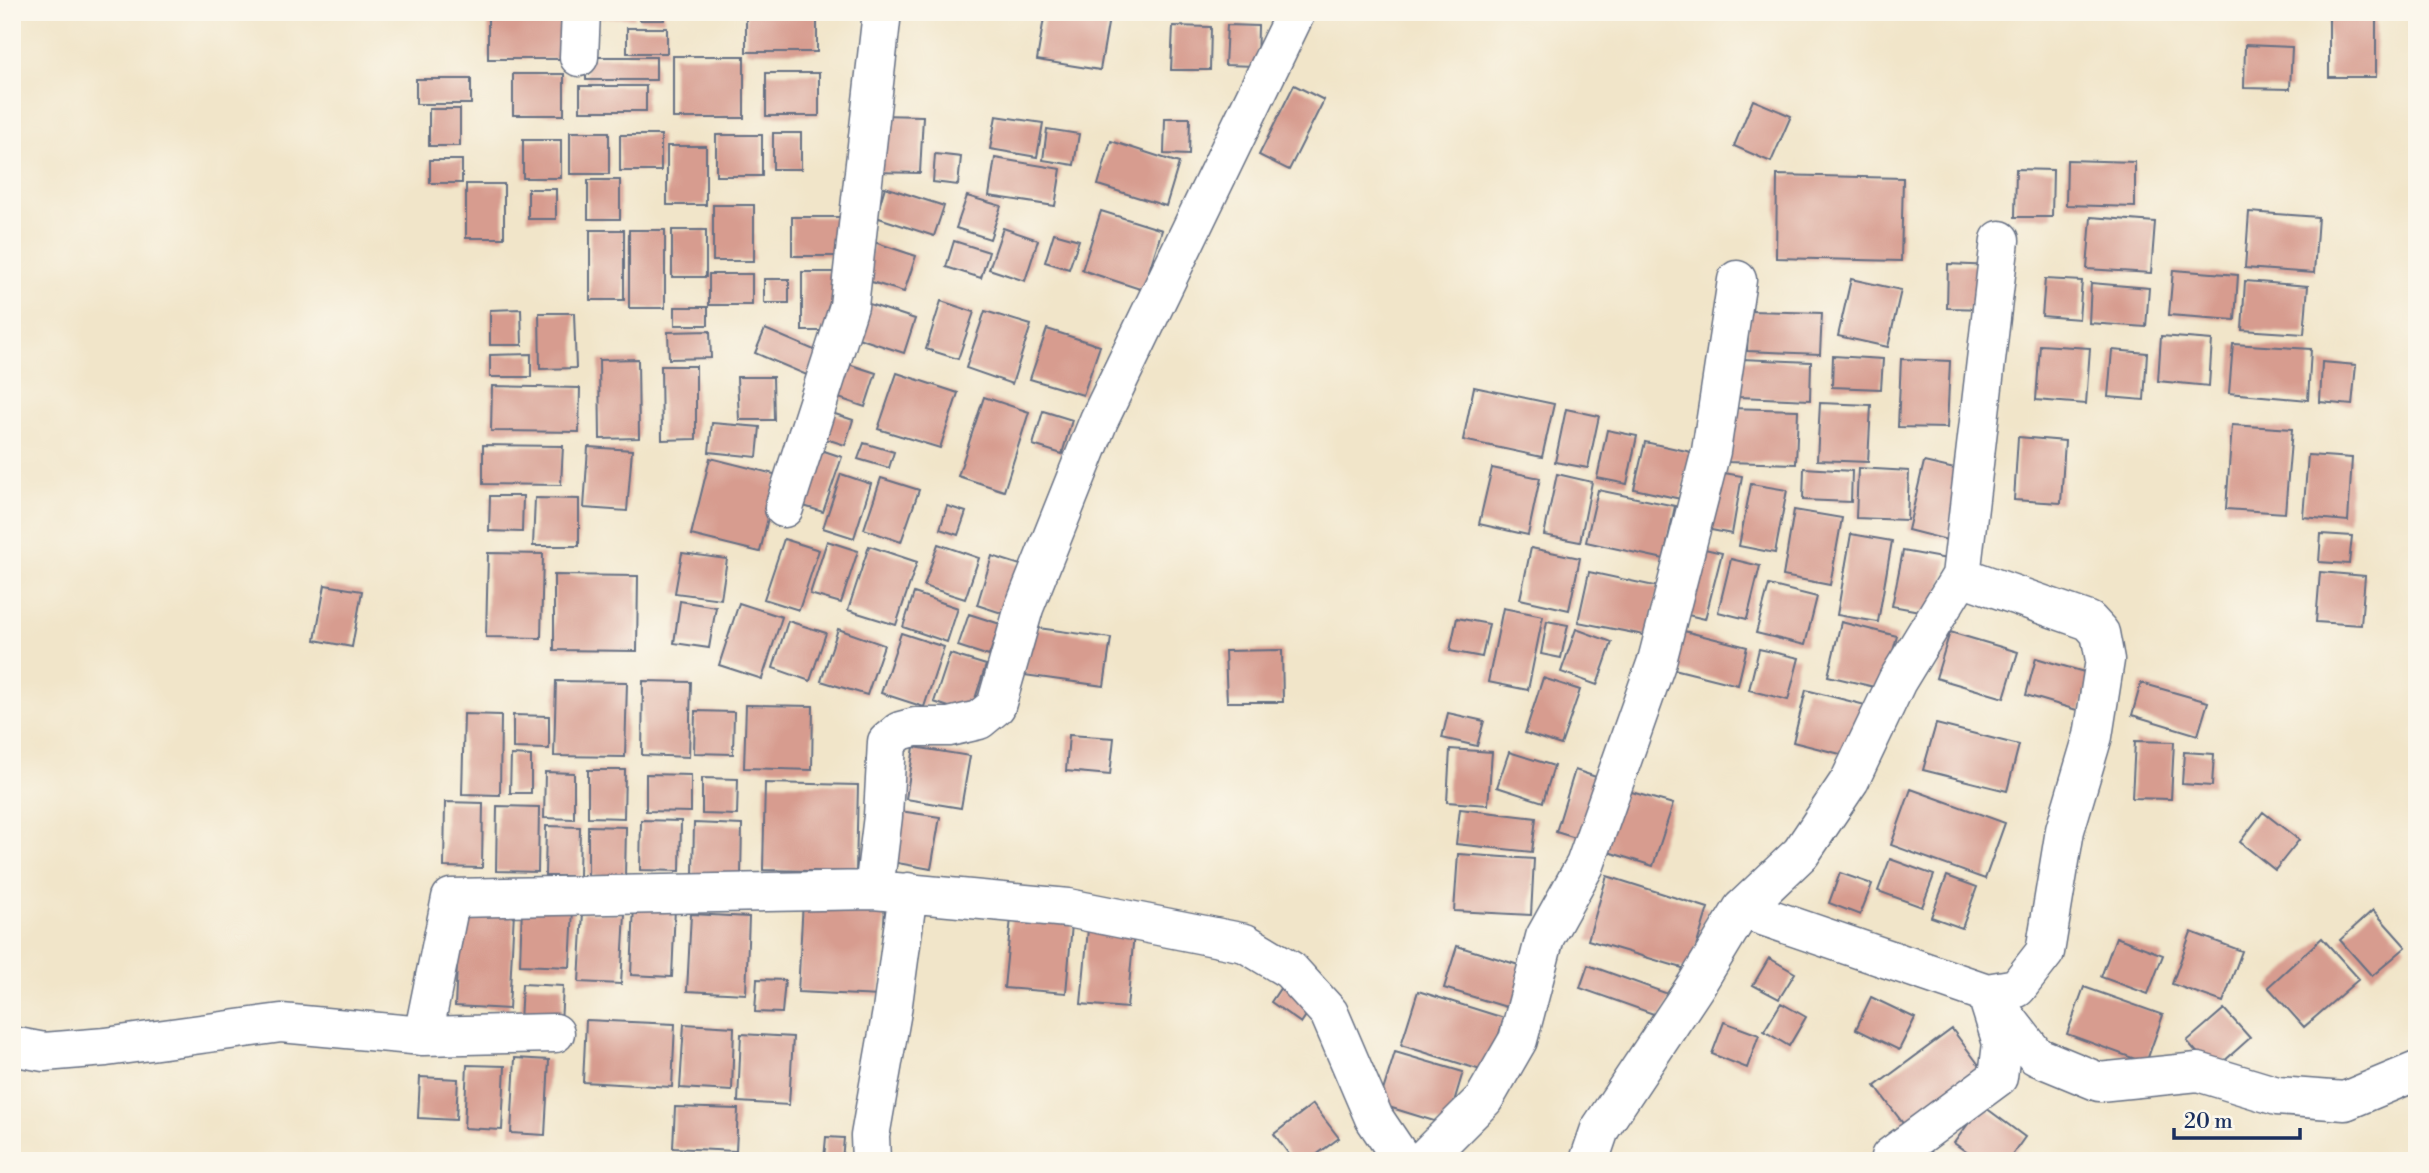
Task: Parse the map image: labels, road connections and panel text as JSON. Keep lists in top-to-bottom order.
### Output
{
  "scale_bar": "20 m"
}
